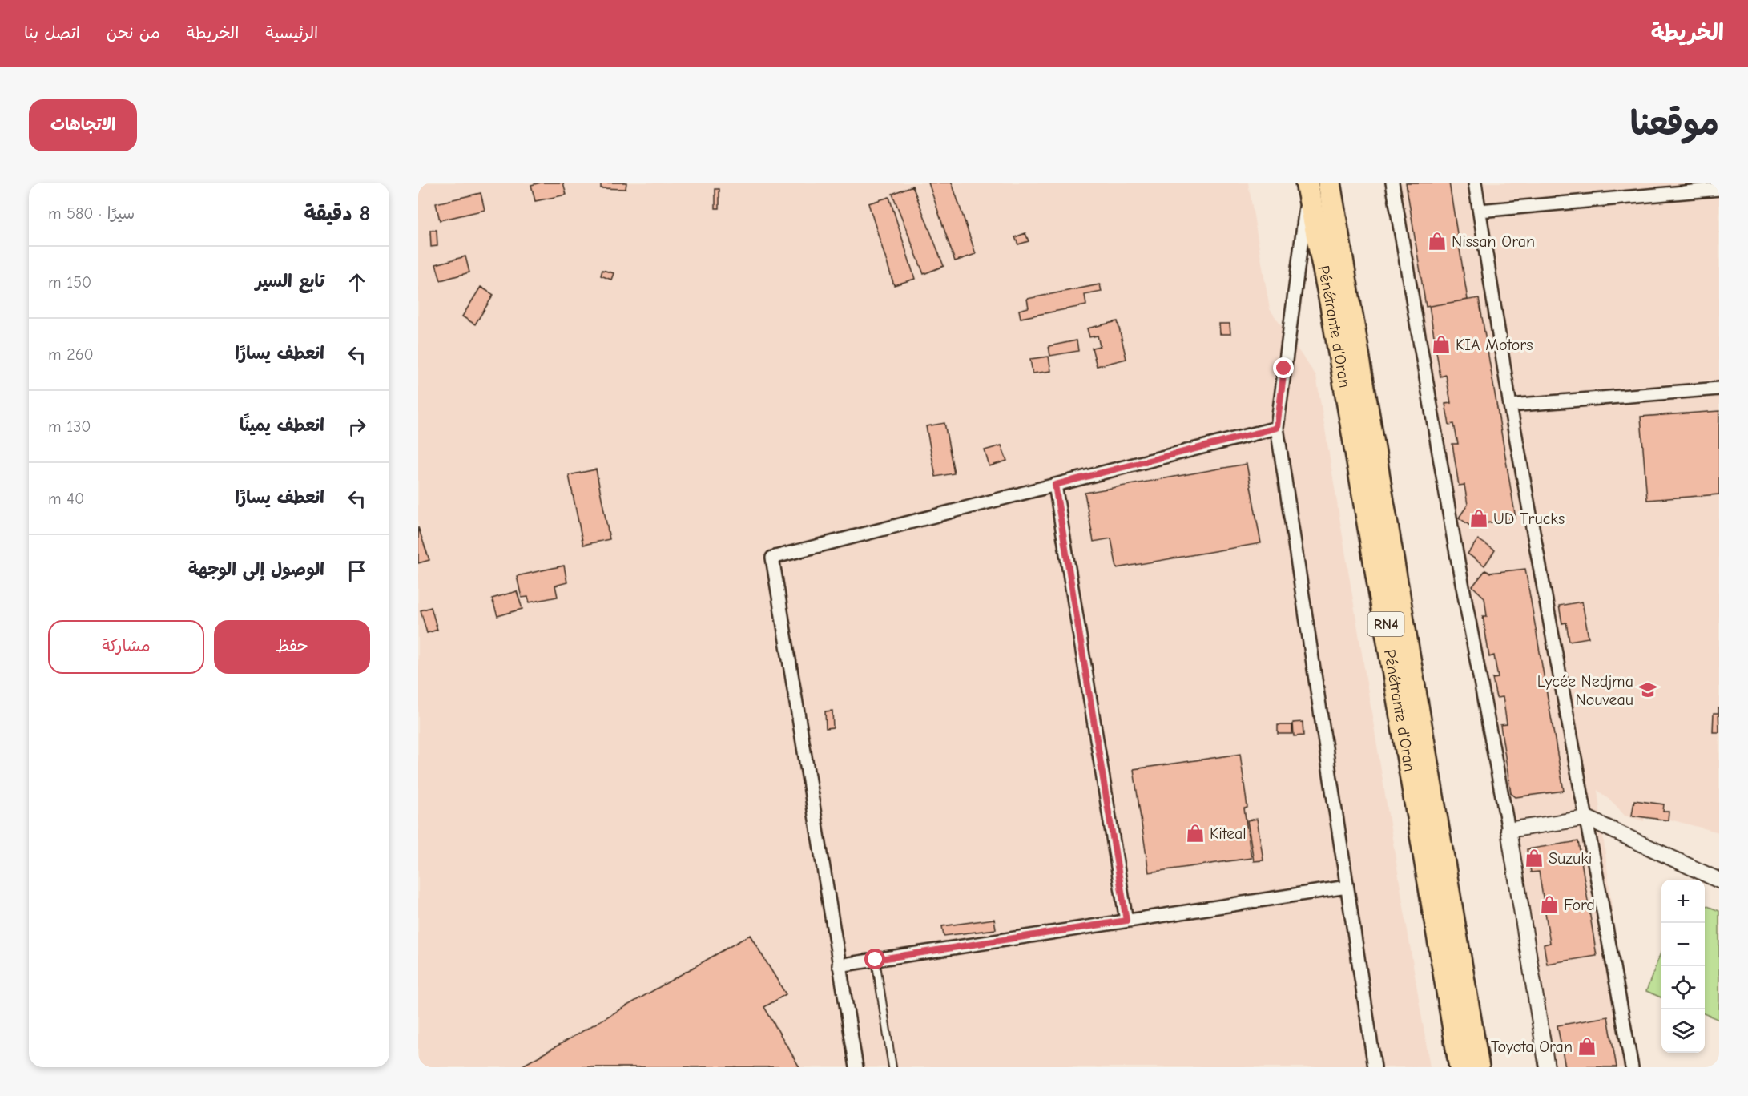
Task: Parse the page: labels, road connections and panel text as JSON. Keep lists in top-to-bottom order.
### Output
{
  "streets": {
    "highway": ["Pénétrante d'Oran", "RN4"]
  },
  "places": {
    "shop": [
      "Nissan Oran",
      "KIA Motors",
      "UD Trucks",
      "Kiteal",
      "Suzuki",
      "Ford",
      "Toyota Oran"
    ],
    "school or university": ["Lycée Nedjma Nouveau"]
  },
  "page": {
    "header": "الخريطة",
    "nav": [
      "الرئيسية",
      "الخريطة",
      "من نحن",
      "اتصل بنا"
    ],
    "title": "موقعنا",
    "buttons": [
      "الاتجاهات",
      ["حفظ", "مشاركة"]
    ],
    "heading": ["8 دقيقة", "سيرًا · 580 m"],
    "list": [
      ["تابع السير", "150 m"],
      ["انعطف يسارًا", "260 m"],
      ["انعطف يمينًا", "130 m"],
      ["انعطف يسارًا", "40 m"],
      "الوصول إلى الوجهة"
    ],
    "map_buttons": ["+", "−"]
  }
}
